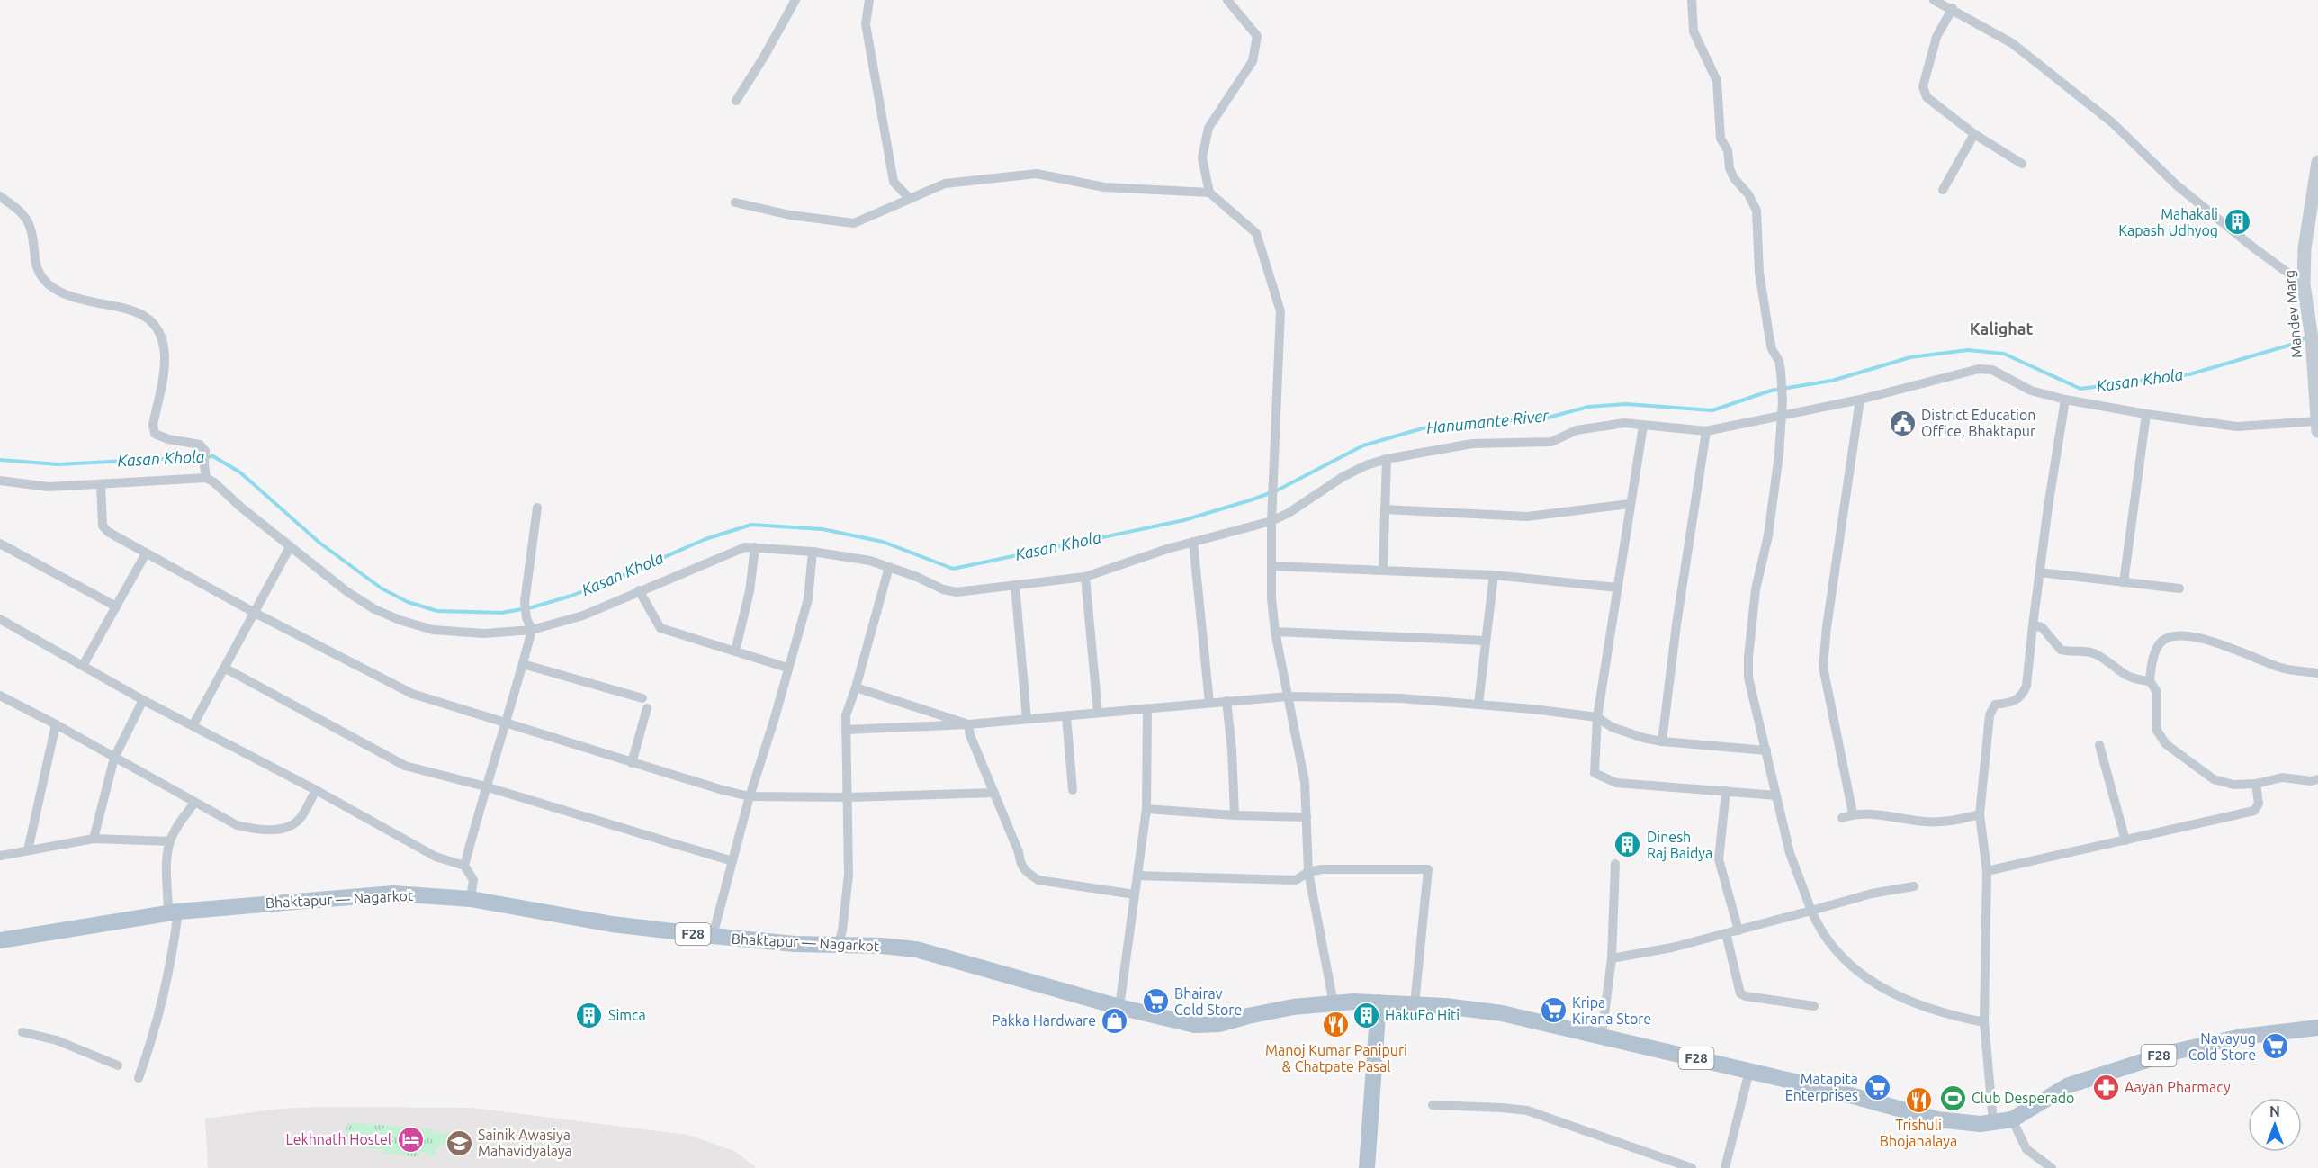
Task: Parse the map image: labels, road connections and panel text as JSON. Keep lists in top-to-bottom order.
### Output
{
  "streets": {
    "main road": ["Mandev Marg", "Bhaktapur — Nagarkot", "F28"]
  },
  "crossings": [
    ["Bhaktapur — Nagarkot", "F28"]
  ],
  "districts": ["Kalighat"],
  "water": ["Kasan Khola", "Hanumante River"],
  "places": {
    "building": [
      "Mahakali Kapash Udhyog",
      "Dinesh Raj Baidya",
      "Simca",
      "HakuFo Hiti"
    ],
    "public building": ["District Education Office, Bhaktapur"],
    "supermarket": [
      "Bhairav Cold Store",
      "Kripa Kirana Store",
      "Navayug Cold Store",
      "Matapita Enterprises"
    ],
    "shop": ["Pakka Hardware"],
    "restaurant": ["Manoj Kumar Panipuri & Chatpate Pasal", "Trishuli Bhojanalaya"],
    "pharmacy": ["Aayan Pharmacy"],
    "sports": ["Club Desperado"],
    "hotel": ["Lekhnath Hostel"],
    "school or university": ["Sainik Awasiya Mahavidyalaya"]
  },
  "north": "top"
}
